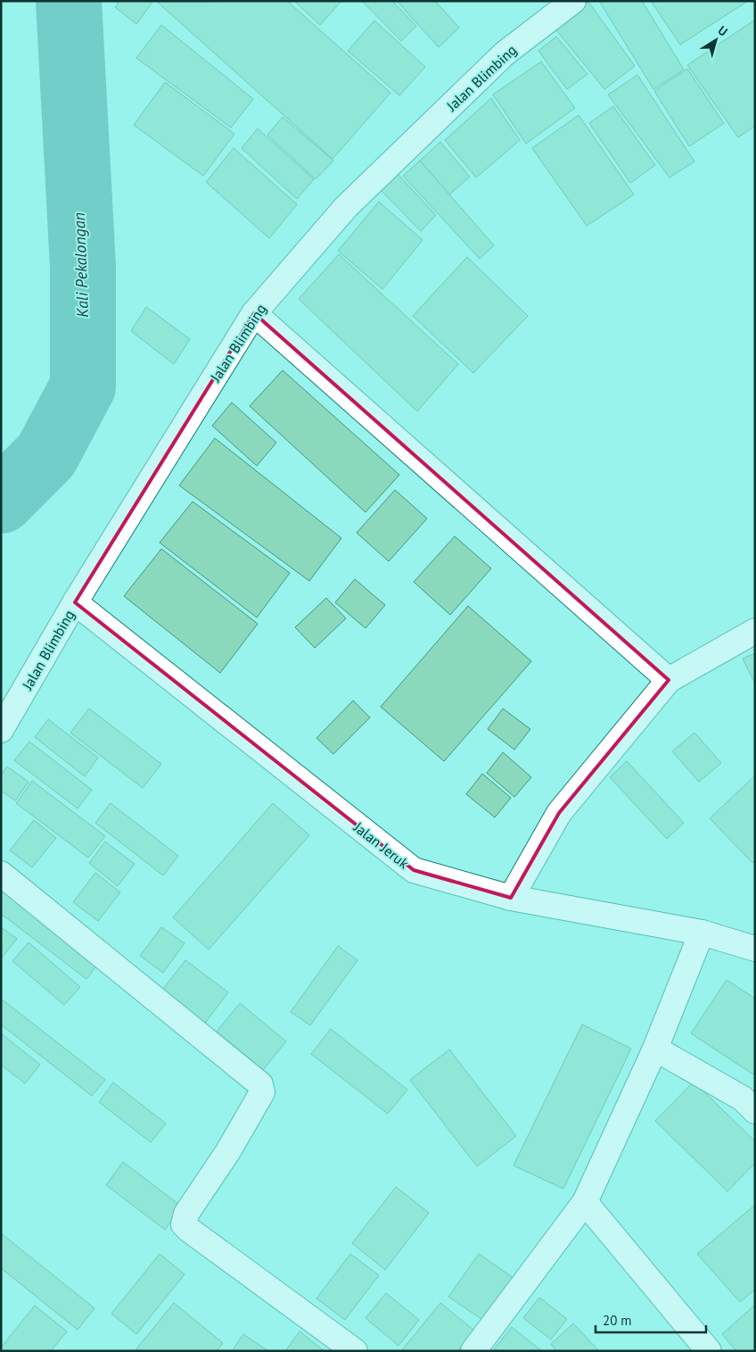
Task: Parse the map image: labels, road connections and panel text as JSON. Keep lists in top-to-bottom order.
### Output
{
  "streets": {
    "street": ["Jalan Blimbing", "Jalan Jeruk"]
  },
  "crossings": [
    ["Jalan Blimbing", "Jalan Jeruk"]
  ],
  "water": ["Kali Pekalongan"],
  "scale_bar": "20 m",
  "north": "top right"
}
